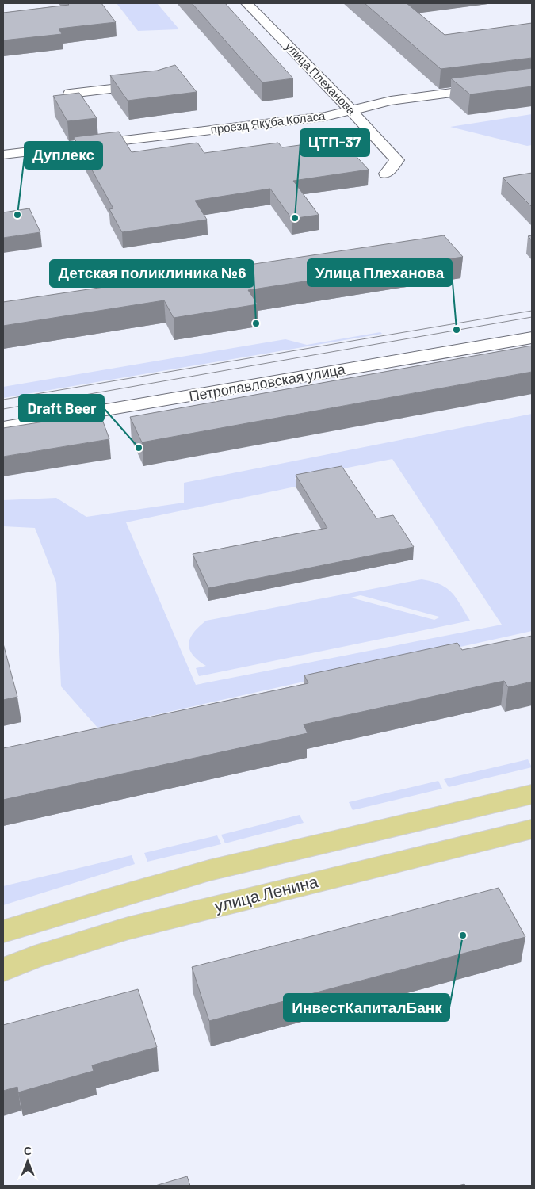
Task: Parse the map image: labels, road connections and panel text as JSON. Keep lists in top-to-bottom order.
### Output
{
  "streets": {
    "main road": ["улица Ленина"],
    "street": ["улица Плеханова", "проезд Якуба Коласа", "Петропавловская улица"]
  },
  "crossings": [
    ["улица Плеханова", "проезд Якуба Коласа"]
  ],
  "places": [
    "Дуплекс",
    "ЦТП-37",
    "Детская поликлиника №6",
    "Улица Плеханова",
    "Draft Beer",
    "ИнвестКапиталБанк"
  ],
  "north": "top"
}
